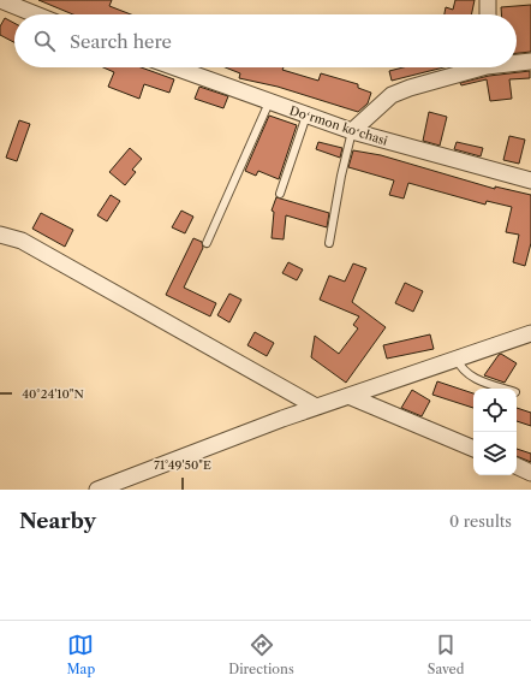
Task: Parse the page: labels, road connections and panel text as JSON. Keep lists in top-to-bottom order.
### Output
{
  "streets": {
    "street": ["Doʻrmon koʻchasi"]
  },
  "page": {
    "search": "Search here",
    "heading": ["Nearby", "0 results"],
    "nav": ["Map", "Directions", "Saved"]
  },
  "coordinates": ["40°24'10\"N", "71°49'50\"E"]
}
